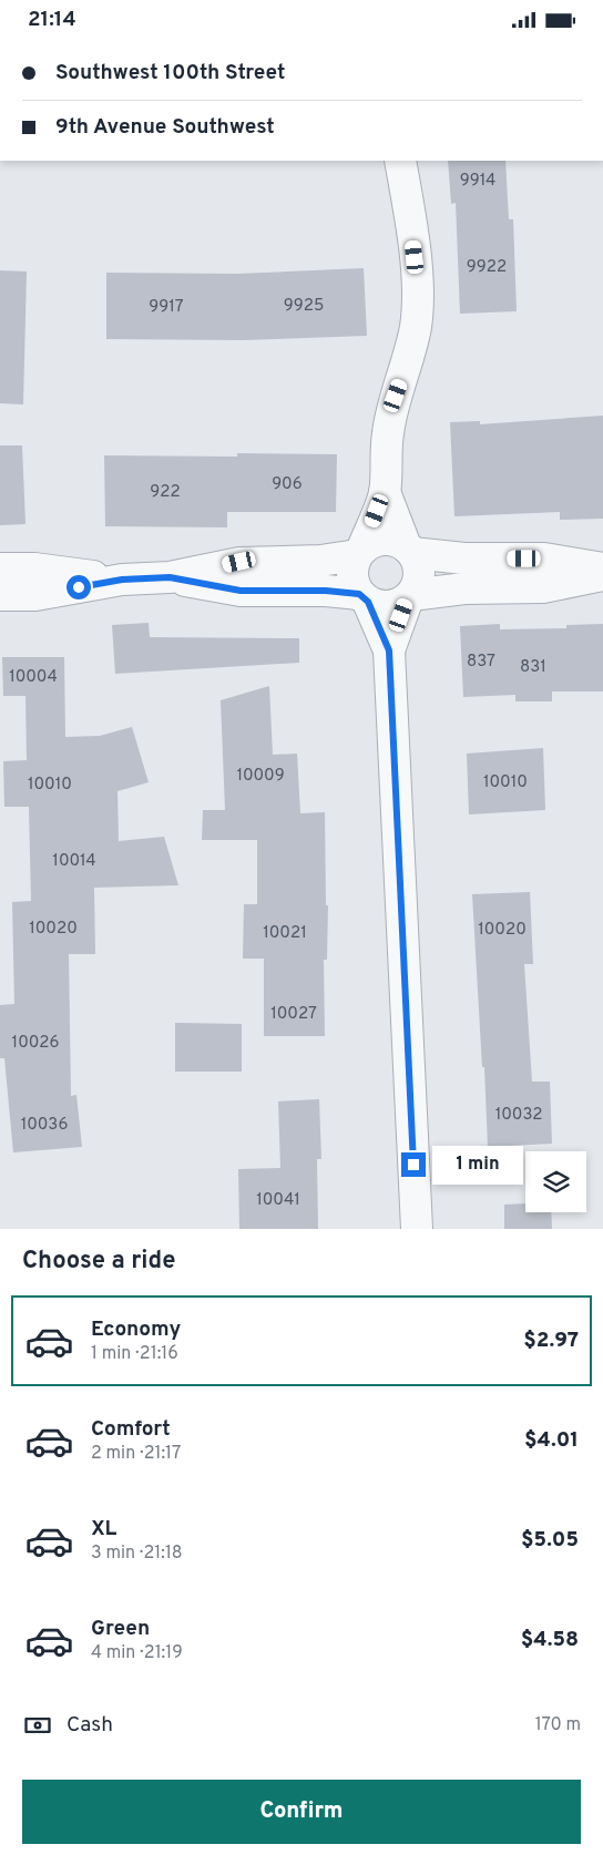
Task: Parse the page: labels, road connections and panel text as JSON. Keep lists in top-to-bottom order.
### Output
{
  "house_numbers": [
    "9914",
    "9922",
    "9925",
    "9917",
    "906",
    "922",
    "837",
    "831",
    "10004",
    "10009",
    "10010",
    "10010",
    "10014",
    "10020",
    "10020",
    "10021",
    "10027",
    "10026",
    "10032",
    "10036",
    "10041"
  ],
  "page": {
    "status": "21:14",
    "banner": ["Southwest 100th Street", "9th Avenue Southwest"],
    "bubble": "1 min",
    "heading": "Choose a ride",
    "list": [
      {
        "name": "Economy",
        "note": "1 min · 21:16",
        "value": "$2.97"
      },
      {
        "name": "Comfort",
        "note": "2 min · 21:17",
        "value": "$4.01"
      },
      {
        "name": "XL",
        "note": "3 min · 21:18",
        "value": "$5.05"
      },
      {
        "name": "Green",
        "note": "4 min · 21:19",
        "value": "$4.58"
      }
    ],
    "pay": ["Cash", "170 m"],
    "buttons": "Confirm"
  }
}
